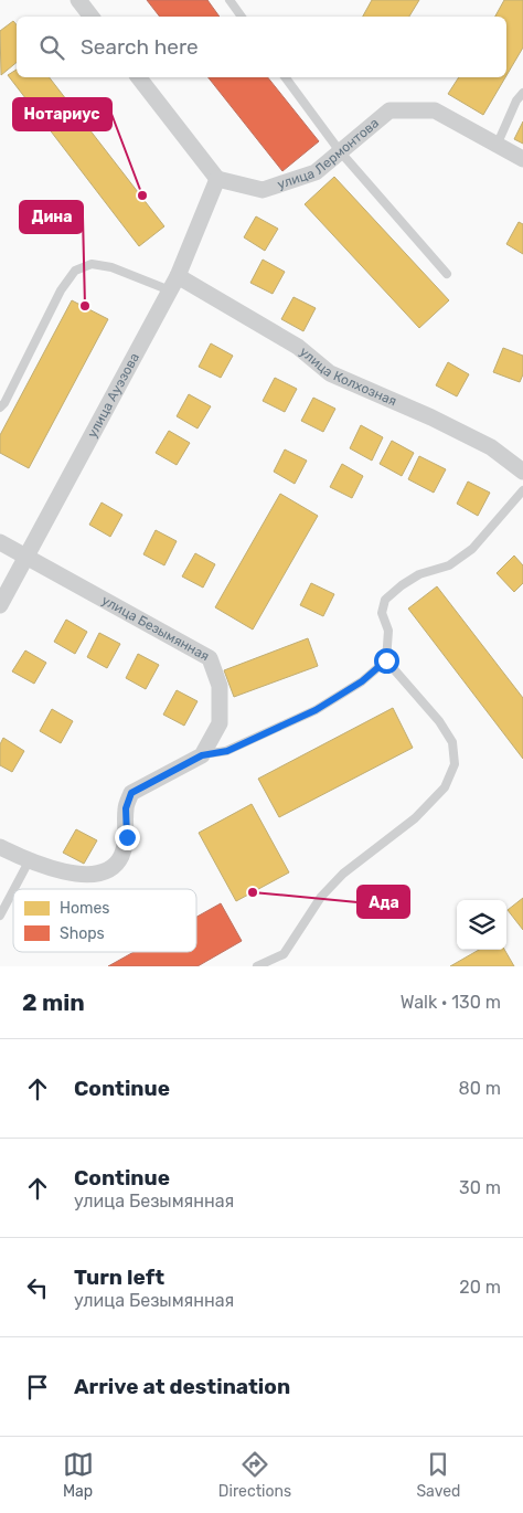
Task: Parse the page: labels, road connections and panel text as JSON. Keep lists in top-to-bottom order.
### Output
{
  "streets": {
    "street": [
      "улица Лермонтова",
      "улица Колхозная",
      "улица Ауэзова",
      "улица Безымянная"
    ]
  },
  "crossings": [
    ["улица Лермонтова", "улица Ауэзова"],
    ["улица Колхозная", "улица Ауэзова"],
    ["улица Ауэзова", "улица Безымянная"]
  ],
  "places": ["Нотариус", "Дина", "Ада"],
  "legend": ["Homes", "Shops"],
  "page": {
    "search": "Search here",
    "heading": ["2 min", "Walk · 130 m"],
    "list": [
      ["Continue", "80 m"],
      ["Continue", "улица Безымянная", "30 m"],
      ["Turn left", "улица Безымянная", "20 m"],
      "Arrive at destination"
    ],
    "nav": ["Map", "Directions", "Saved"]
  }
}
